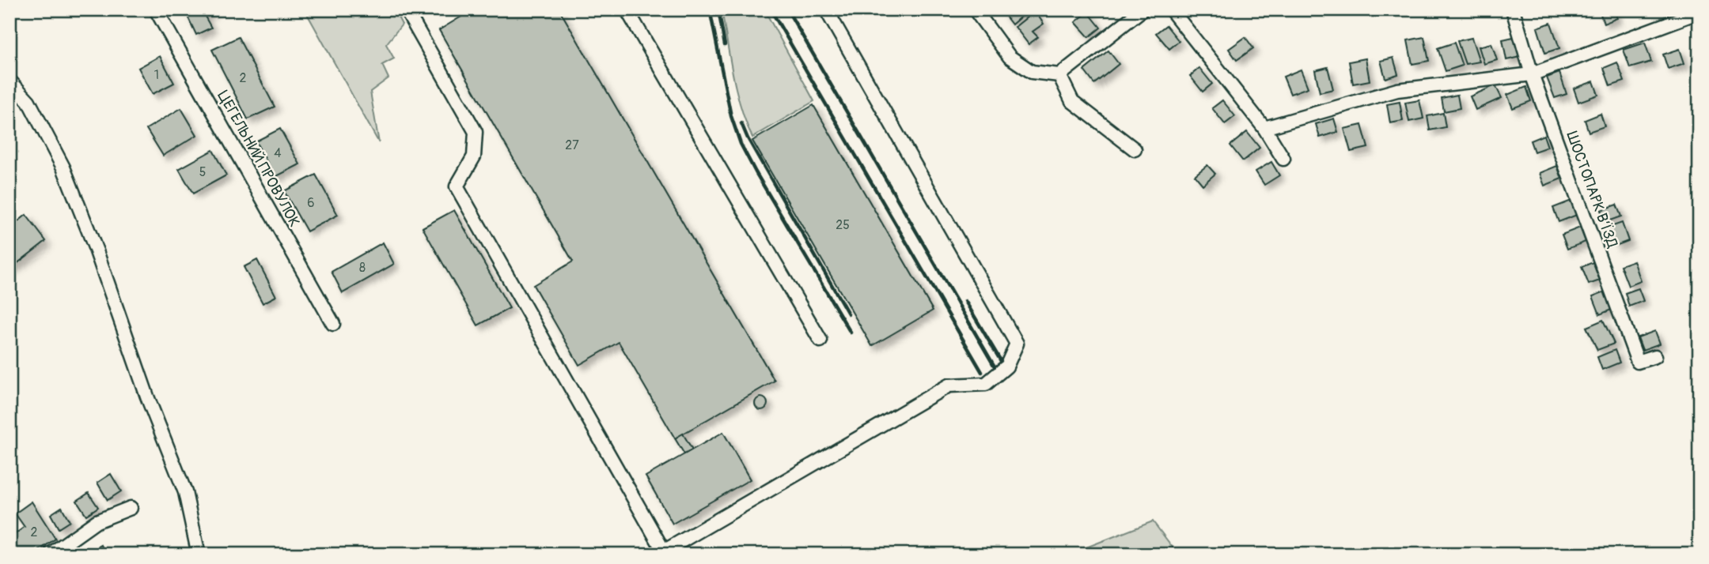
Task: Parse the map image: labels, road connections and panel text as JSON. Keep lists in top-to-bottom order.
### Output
{
  "streets": {
    "street": ["ЦЕГЕЛЬНИЙ ПРОВУЛОК", "ШОСТОПАРК В’ЇЗД"]
  },
  "house_numbers": [
    "1",
    "2",
    "27",
    "4",
    "5",
    "6",
    "25",
    "8",
    "2"
  ]
}
